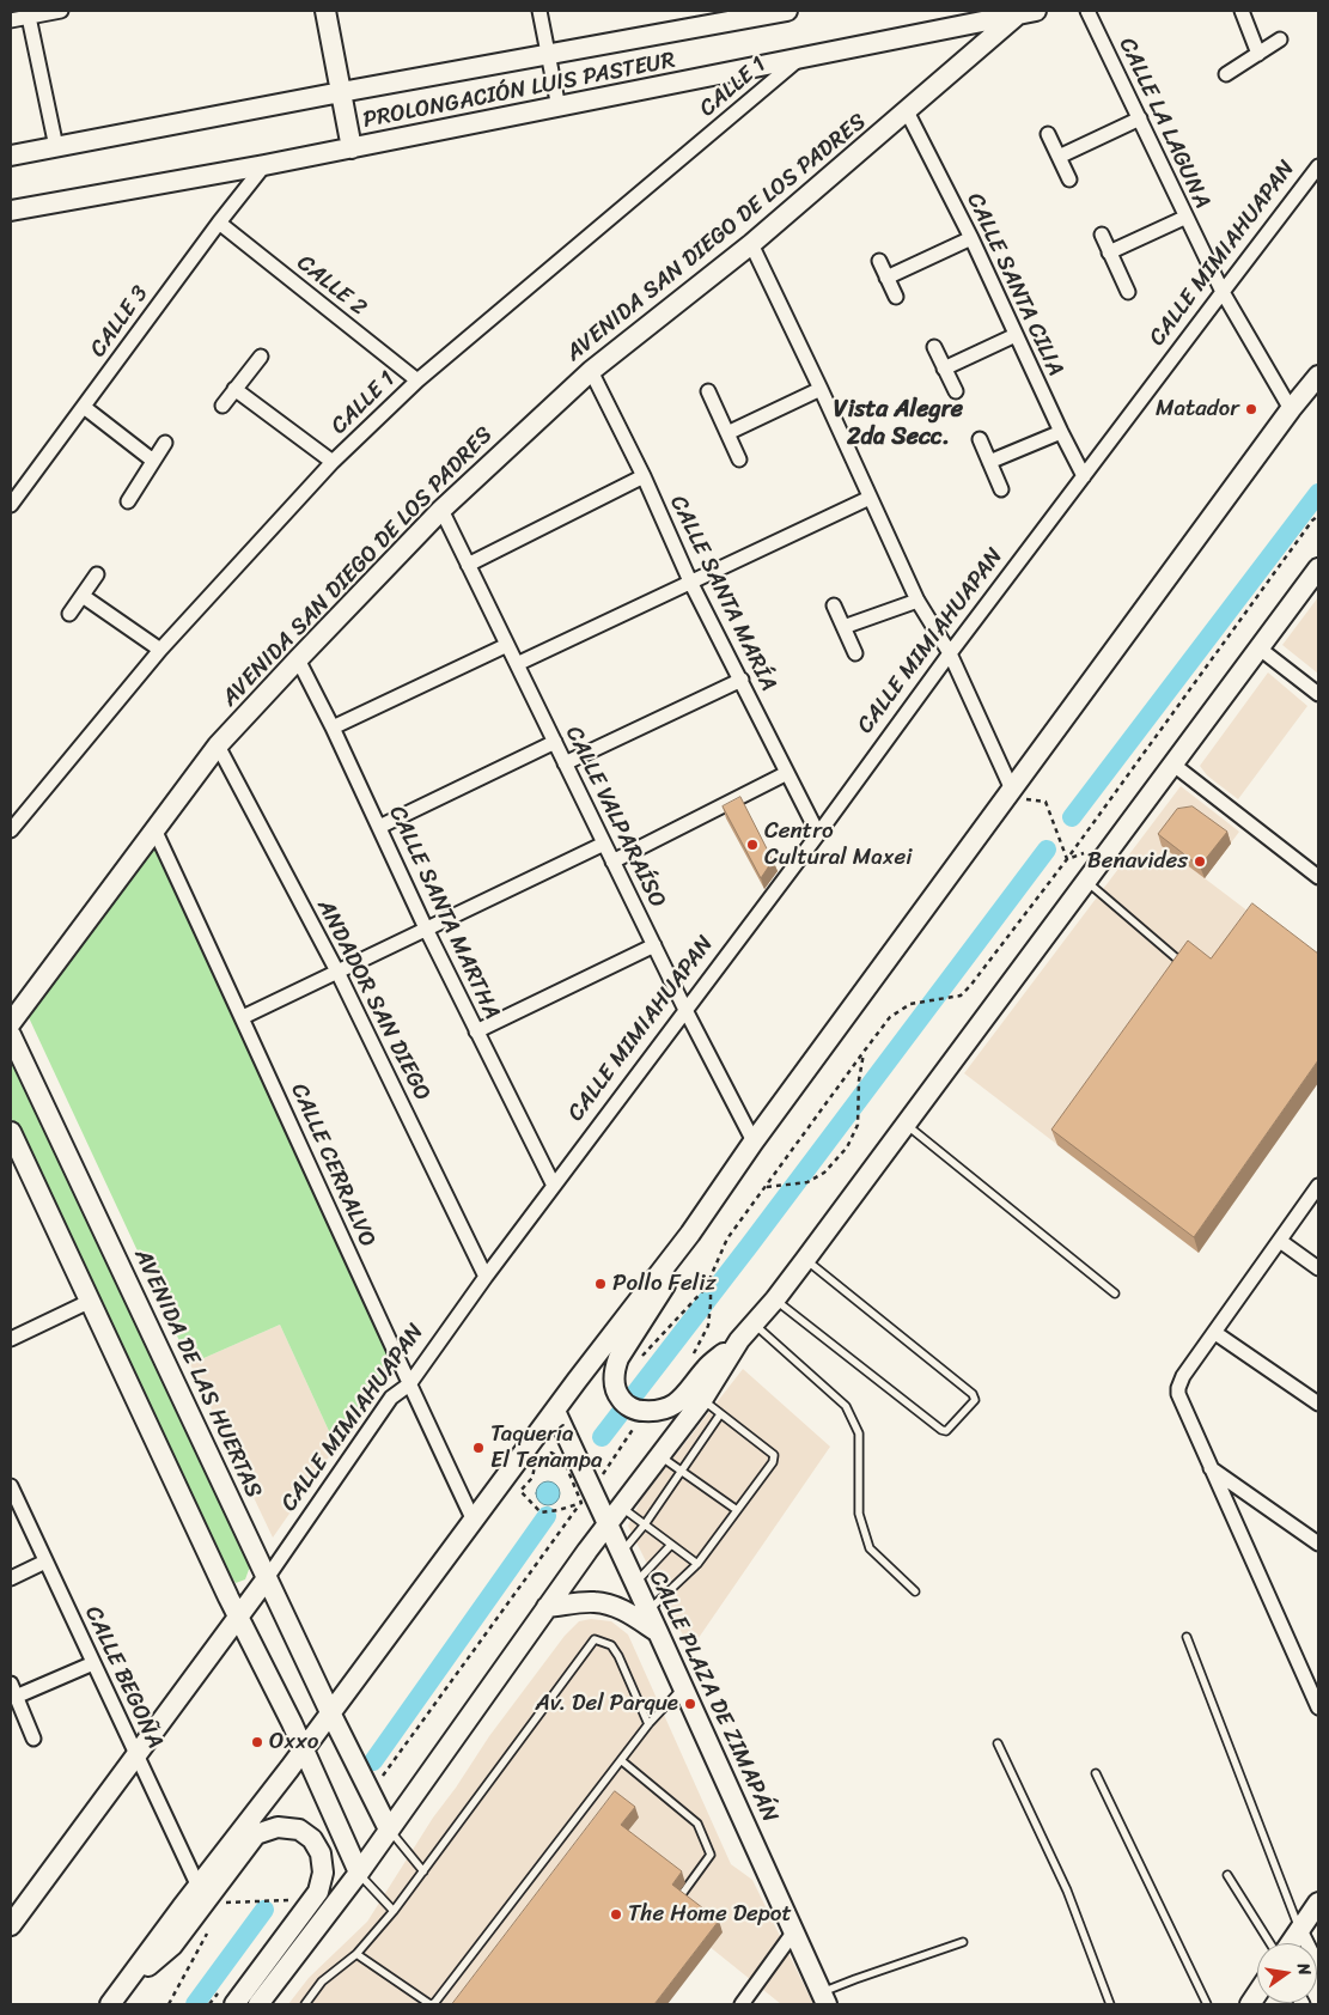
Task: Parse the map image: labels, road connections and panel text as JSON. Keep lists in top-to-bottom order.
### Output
{
  "streets": {
    "main road": [
      "PROLONGACIÓN LUIS PASTEUR",
      "AVENIDA SAN DIEGO DE LOS PADRES",
      "CALLE MIMIAHUAPAN",
      "AVENIDA DE LAS HUERTAS",
      "CALLE PLAZA DE ZIMAPÁN"
    ],
    "street": [
      "CALLE 1",
      "CALLE LA LAGUNA",
      "CALLE SANTA CILIA",
      "CALLE 2",
      "CALLE 3",
      "CALLE SANTA MARÍA",
      "CALLE VALPARAÍSO",
      "CALLE SANTA MARTHA",
      "ANDADOR SAN DIEGO",
      "CALLE CERRALVO",
      "CALLE BEGOÑA"
    ]
  },
  "crossings": [
    ["CALLE 1", "PROLONGACIÓN LUIS PASTEUR"],
    ["CALLE 1", "CALLE 2"],
    ["PROLONGACIÓN LUIS PASTEUR", "AVENIDA SAN DIEGO DE LOS PADRES"],
    ["PROLONGACIÓN LUIS PASTEUR", "CALLE 3"],
    ["CALLE LA LAGUNA", "CALLE MIMIAHUAPAN"],
    ["AVENIDA SAN DIEGO DE LOS PADRES", "CALLE SANTA CILIA"],
    ["AVENIDA SAN DIEGO DE LOS PADRES", "CALLE SANTA MARÍA"],
    ["AVENIDA SAN DIEGO DE LOS PADRES", "CALLE VALPARAÍSO"],
    ["AVENIDA SAN DIEGO DE LOS PADRES", "CALLE SANTA MARTHA"],
    ["AVENIDA SAN DIEGO DE LOS PADRES", "ANDADOR SAN DIEGO"],
    ["AVENIDA SAN DIEGO DE LOS PADRES", "CALLE CERRALVO"],
    ["CALLE MIMIAHUAPAN", "CALLE SANTA CILIA"],
    ["CALLE MIMIAHUAPAN", "CALLE SANTA MARÍA"],
    ["CALLE MIMIAHUAPAN", "CALLE VALPARAÍSO"],
    ["CALLE MIMIAHUAPAN", "CALLE SANTA MARTHA"],
    ["CALLE MIMIAHUAPAN", "ANDADOR SAN DIEGO"],
    ["CALLE MIMIAHUAPAN", "CALLE CERRALVO"],
    ["CALLE MIMIAHUAPAN", "AVENIDA DE LAS HUERTAS"],
    ["CALLE MIMIAHUAPAN", "CALLE BEGOÑA"],
    ["CALLE 2", "CALLE 3"]
  ],
  "districts": ["Vista Alegre 2da Secc."],
  "places": [
    "Matador",
    "Centro Cultural Maxei",
    "Benavides",
    "Pollo Feliz",
    "Taquería El Tenampa",
    "Av. Del Parque",
    "Oxxo",
    "The Home Depot"
  ],
  "north": "right"
}
